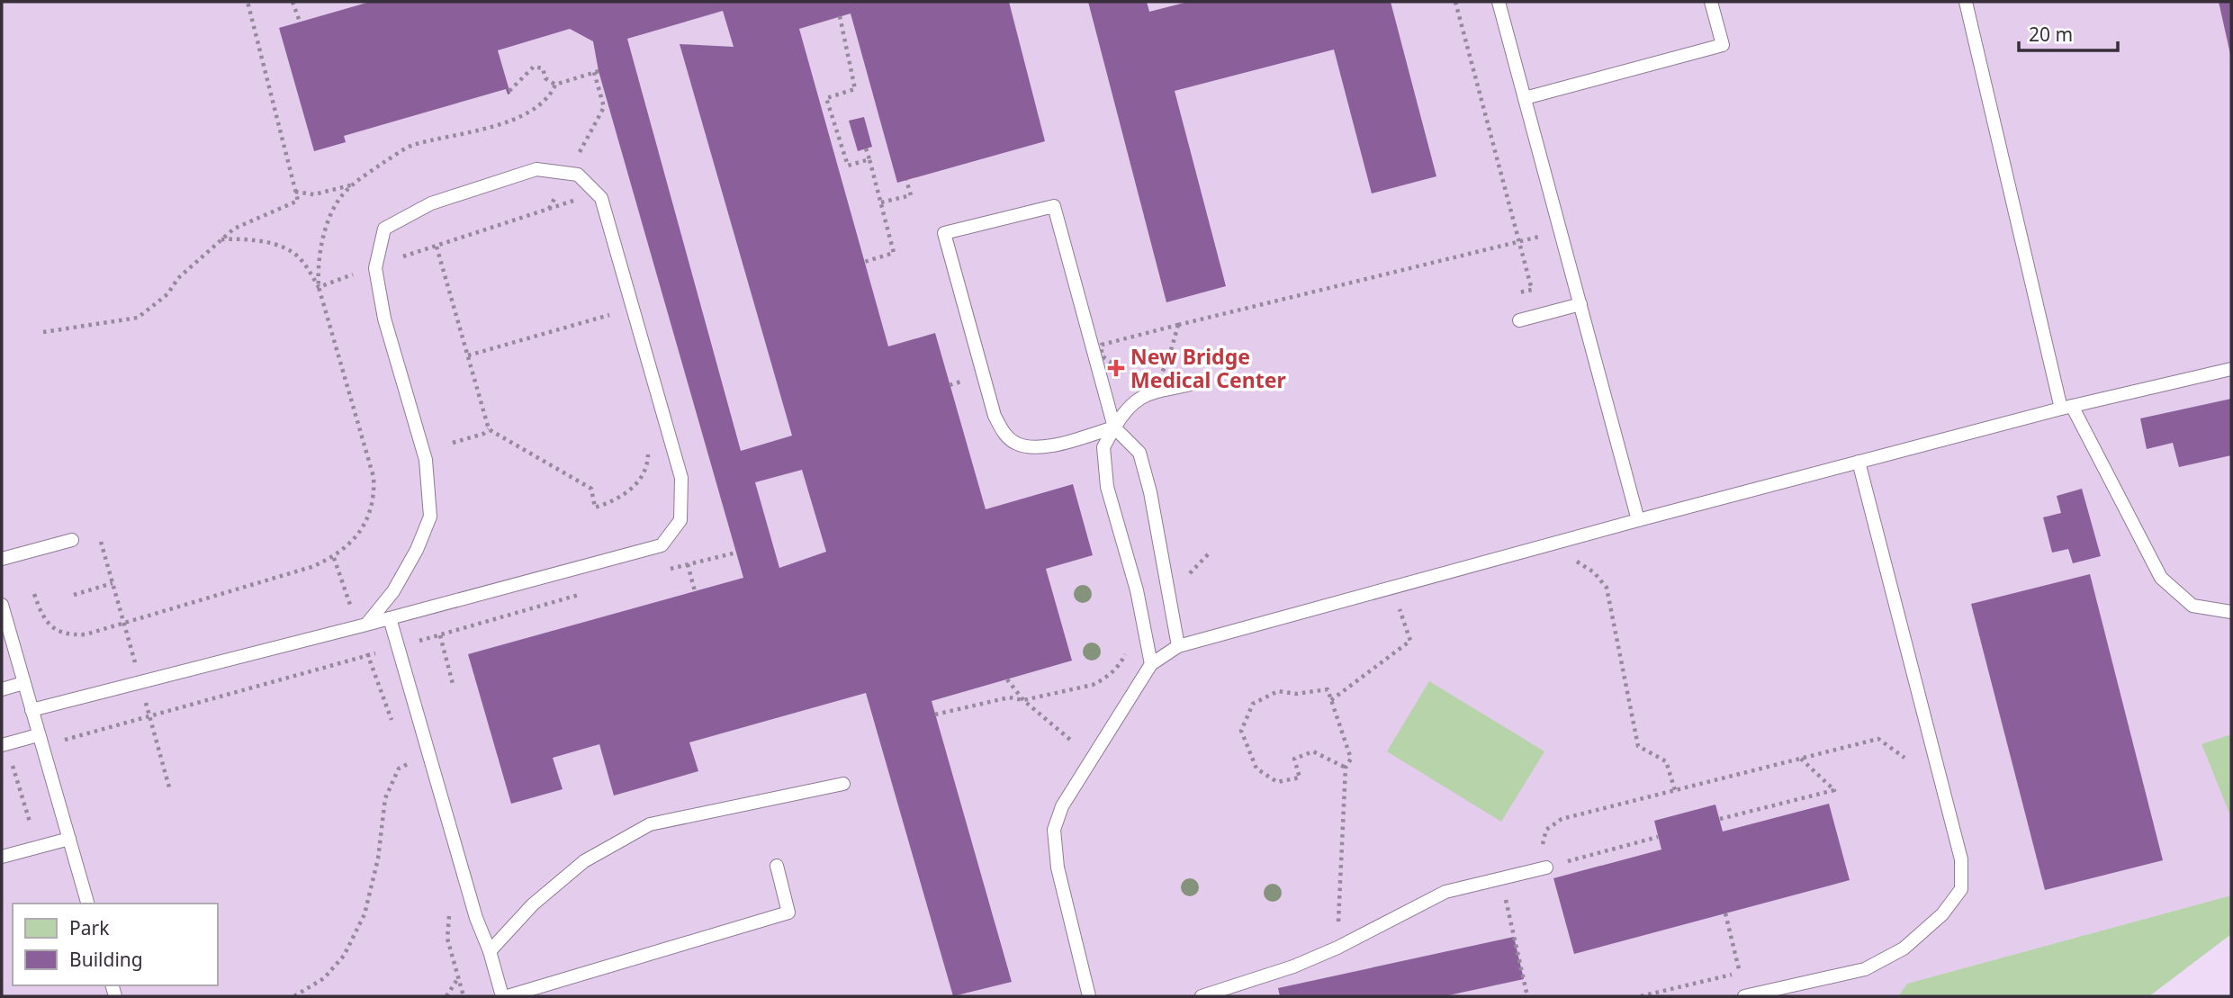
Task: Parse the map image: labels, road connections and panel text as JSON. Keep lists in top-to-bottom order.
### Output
{
  "places": {
    "health": ["New Bridge Medical Center"]
  },
  "legend": ["Park", "Building"],
  "scale_bar": "20 m"
}
